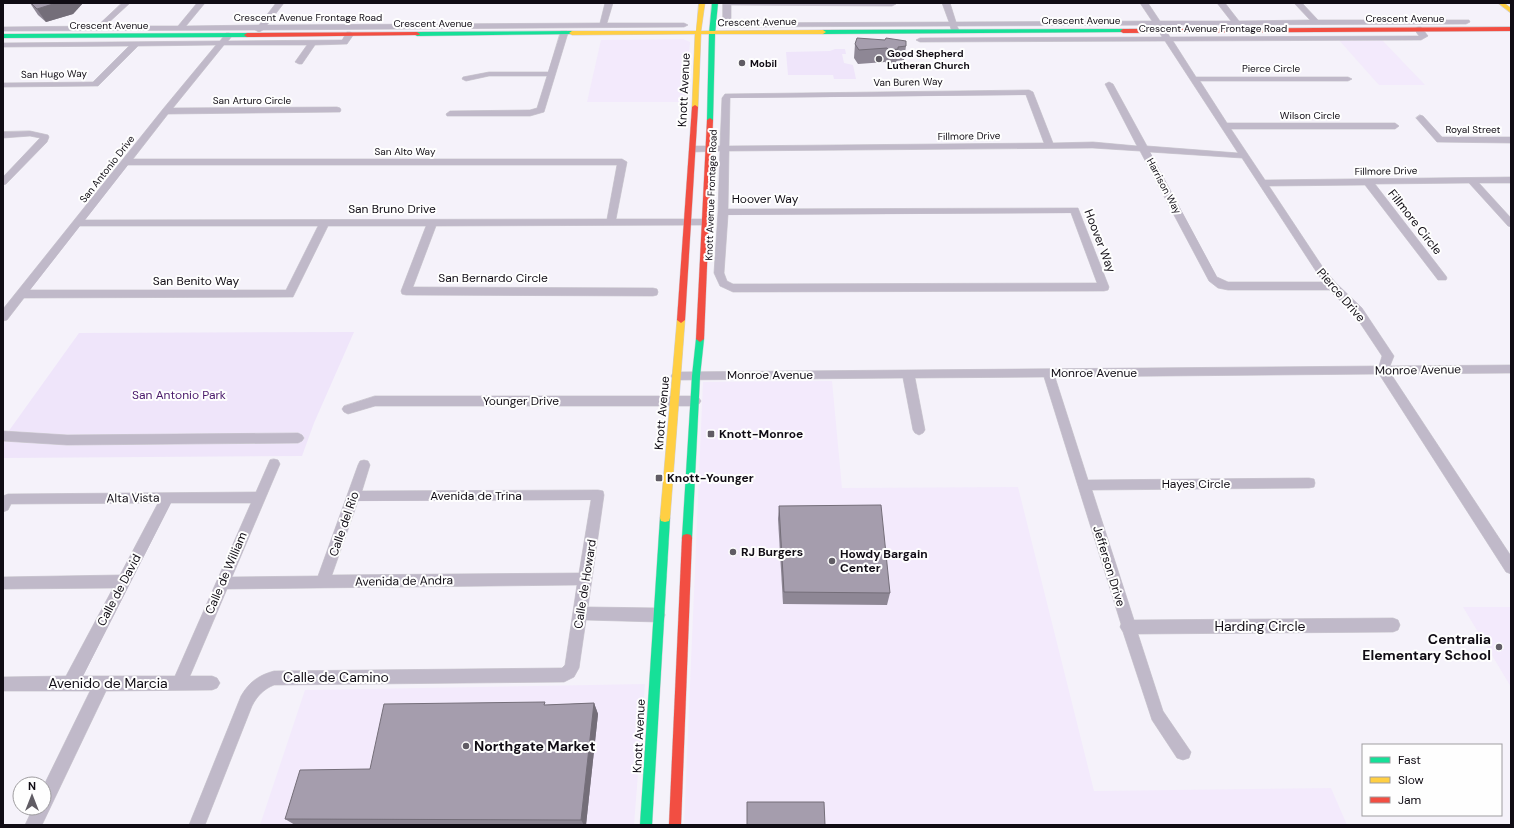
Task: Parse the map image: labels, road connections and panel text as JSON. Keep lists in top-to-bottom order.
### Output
{
  "streets": {
    "main road": ["Crescent Avenue", "Knott Avenue"],
    "street": [
      "Crescent Avenue Frontage Road",
      "Pierce Circle",
      "San Hugo Way",
      "Van Buren Way",
      "San Arturo Circle",
      "Wilson Circle",
      "Royal Street",
      "Fillmore Drive",
      "San Alto Way",
      "San Antonio Drive",
      "Harrison Way",
      "Knott Avenue Frontage Road",
      "Hoover Way",
      "San Bruno Drive",
      "Fillmore Circle",
      "San Bernardo Circle",
      "San Benito Way",
      "Pierce Drive",
      "Monroe Avenue",
      "Younger Drive",
      "Hayes Circle",
      "Avenida de Trina",
      "Alta Vista",
      "Calle del Rio",
      "Jefferson Drive",
      "Calle de William",
      "Avenida de Andra",
      "Calle de Howard",
      "Calle de David",
      "Harding Circle",
      "Calle de Camino",
      "Avenido de Marcia"
    ]
  },
  "crossings": [
    ["Crescent Avenue Frontage Road", "Crescent Avenue"],
    ["Crescent Avenue Frontage Road", "San Hugo Way"],
    ["Crescent Avenue Frontage Road", "San Antonio Drive"],
    ["Crescent Avenue Frontage Road", "Pierce Drive"],
    ["Crescent Avenue", "Knott Avenue"],
    ["Crescent Avenue", "San Antonio Drive"],
    ["Crescent Avenue", "Pierce Drive"],
    ["Pierce Circle", "Pierce Drive"],
    ["Van Buren Way", "Fillmore Drive"],
    ["Van Buren Way", "Knott Avenue Frontage Road"],
    ["Knott Avenue", "Fillmore Drive"],
    ["Knott Avenue", "San Bruno Drive"],
    ["Knott Avenue", "Monroe Avenue"],
    ["Knott Avenue", "Younger Drive"],
    ["San Arturo Circle", "San Antonio Drive"],
    ["Wilson Circle", "Pierce Drive"],
    ["Fillmore Drive", "Harrison Way"],
    ["Fillmore Drive", "Knott Avenue Frontage Road"],
    ["Fillmore Drive", "Fillmore Circle"],
    ["Fillmore Drive", "Pierce Drive"],
    ["San Alto Way", "San Antonio Drive"],
    ["San Alto Way", "San Bruno Drive"],
    ["San Antonio Drive", "San Bruno Drive"],
    ["San Antonio Drive", "San Benito Way"],
    ["Harrison Way", "Pierce Drive"],
    ["Knott Avenue Frontage Road", "Hoover Way"],
    ["San Bruno Drive", "San Bernardo Circle"],
    ["San Bruno Drive", "San Benito Way"],
    ["Pierce Drive", "Monroe Avenue"],
    ["Monroe Avenue", "Jefferson Drive"],
    ["Hayes Circle", "Jefferson Drive"],
    ["Avenida de Trina", "Calle del Rio"],
    ["Avenida de Trina", "Calle de Howard"],
    ["Alta Vista", "Calle de William"],
    ["Alta Vista", "Calle de David"],
    ["Calle del Rio", "Avenida de Andra"],
    ["Jefferson Drive", "Harding Circle"],
    ["Calle de William", "Avenida de Andra"],
    ["Calle de William", "Avenido de Marcia"],
    ["Avenida de Andra", "Calle de Howard"],
    ["Calle de Howard", "Calle de Camino"],
    ["Calle de David", "Avenido de Marcia"]
  ],
  "parks": ["San Antonio Park"],
  "places": {
    "other": [
      "Good Shepherd Lutheran Church",
      "Mobil",
      "RJ Burgers",
      "Howdy Bargain Center",
      "Centralia Elementary School",
      "Northgate Market"
    ],
    "transit": ["Knott-Monroe", "Knott-Younger"]
  },
  "legend": ["Fast", "Slow", "Jam"],
  "north": "top"
}
